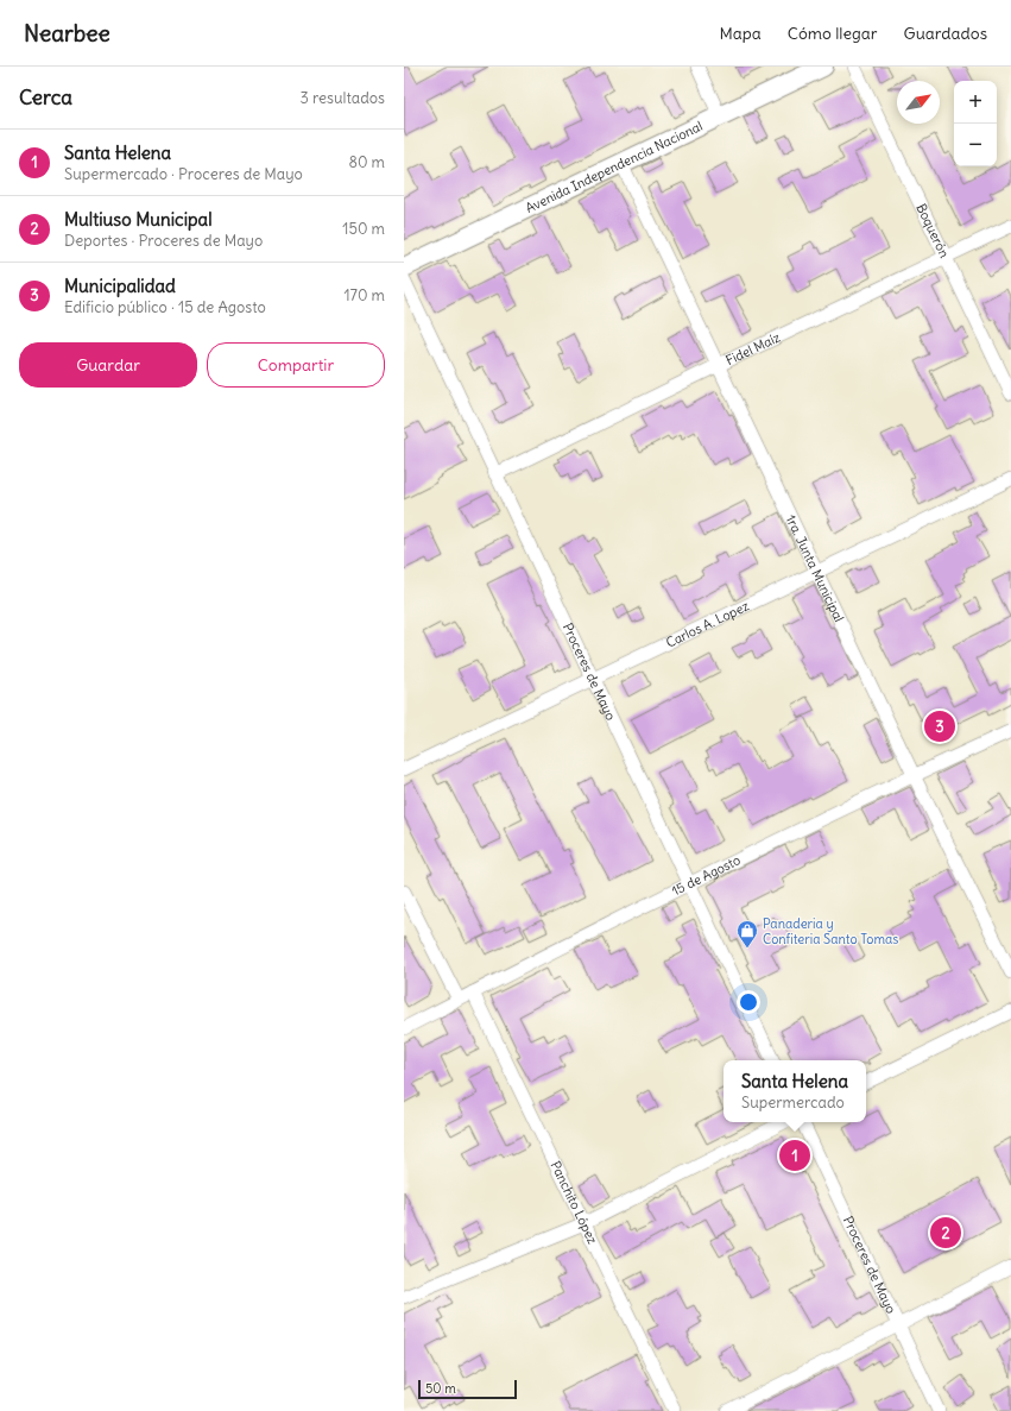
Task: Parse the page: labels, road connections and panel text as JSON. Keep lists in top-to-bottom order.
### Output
{
  "streets": {
    "main road": ["Avenida Independencia Nacional"],
    "street": [
      "Boquerón",
      "Fidel Maíz",
      "1ra. Junta Municipal",
      "Carlos A. Lopez",
      "Proceres de Mayo",
      "15 de Agosto",
      "Panchito López"
    ]
  },
  "crossings": [
    ["Avenida Independencia Nacional", "1ra. Junta Municipal"],
    ["Boquerón", "Fidel Maíz"],
    ["Fidel Maíz", "1ra. Junta Municipal"],
    ["Fidel Maíz", "Proceres de Mayo"],
    ["1ra. Junta Municipal", "Carlos A. Lopez"],
    ["1ra. Junta Municipal", "15 de Agosto"],
    ["Carlos A. Lopez", "Proceres de Mayo"],
    ["Proceres de Mayo", "15 de Agosto"],
    ["15 de Agosto", "Panchito López"]
  ],
  "places": {
    "shop": ["Panaderia y Confiteria Santo Tomas"]
  },
  "scale_bar": "50 m",
  "north": "top right",
  "page": {
    "header": "Nearbee",
    "nav": ["Mapa", "Cómo llegar", "Guardados"],
    "heading": ["Cerca", "3 resultados"],
    "map_buttons": ["+", "−"],
    "list": [
      {
        "mark": "1",
        "name": "Santa Helena",
        "note": "Supermercado · Proceres de Mayo",
        "value": "80 m"
      },
      {
        "mark": "2",
        "name": "Multiuso Municipal",
        "note": "Deportes · Proceres de Mayo",
        "value": "150 m"
      },
      {
        "mark": "3",
        "name": "Municipalidad",
        "note": "Edificio público · 15 de Agosto",
        "value": "170 m"
      }
    ],
    "buttons": ["Guardar", "Compartir"],
    "pins": ["3", "1", "2"],
    "popup": ["Santa Helena", "Supermercado"],
    "scale": "50 m"
  }
}
